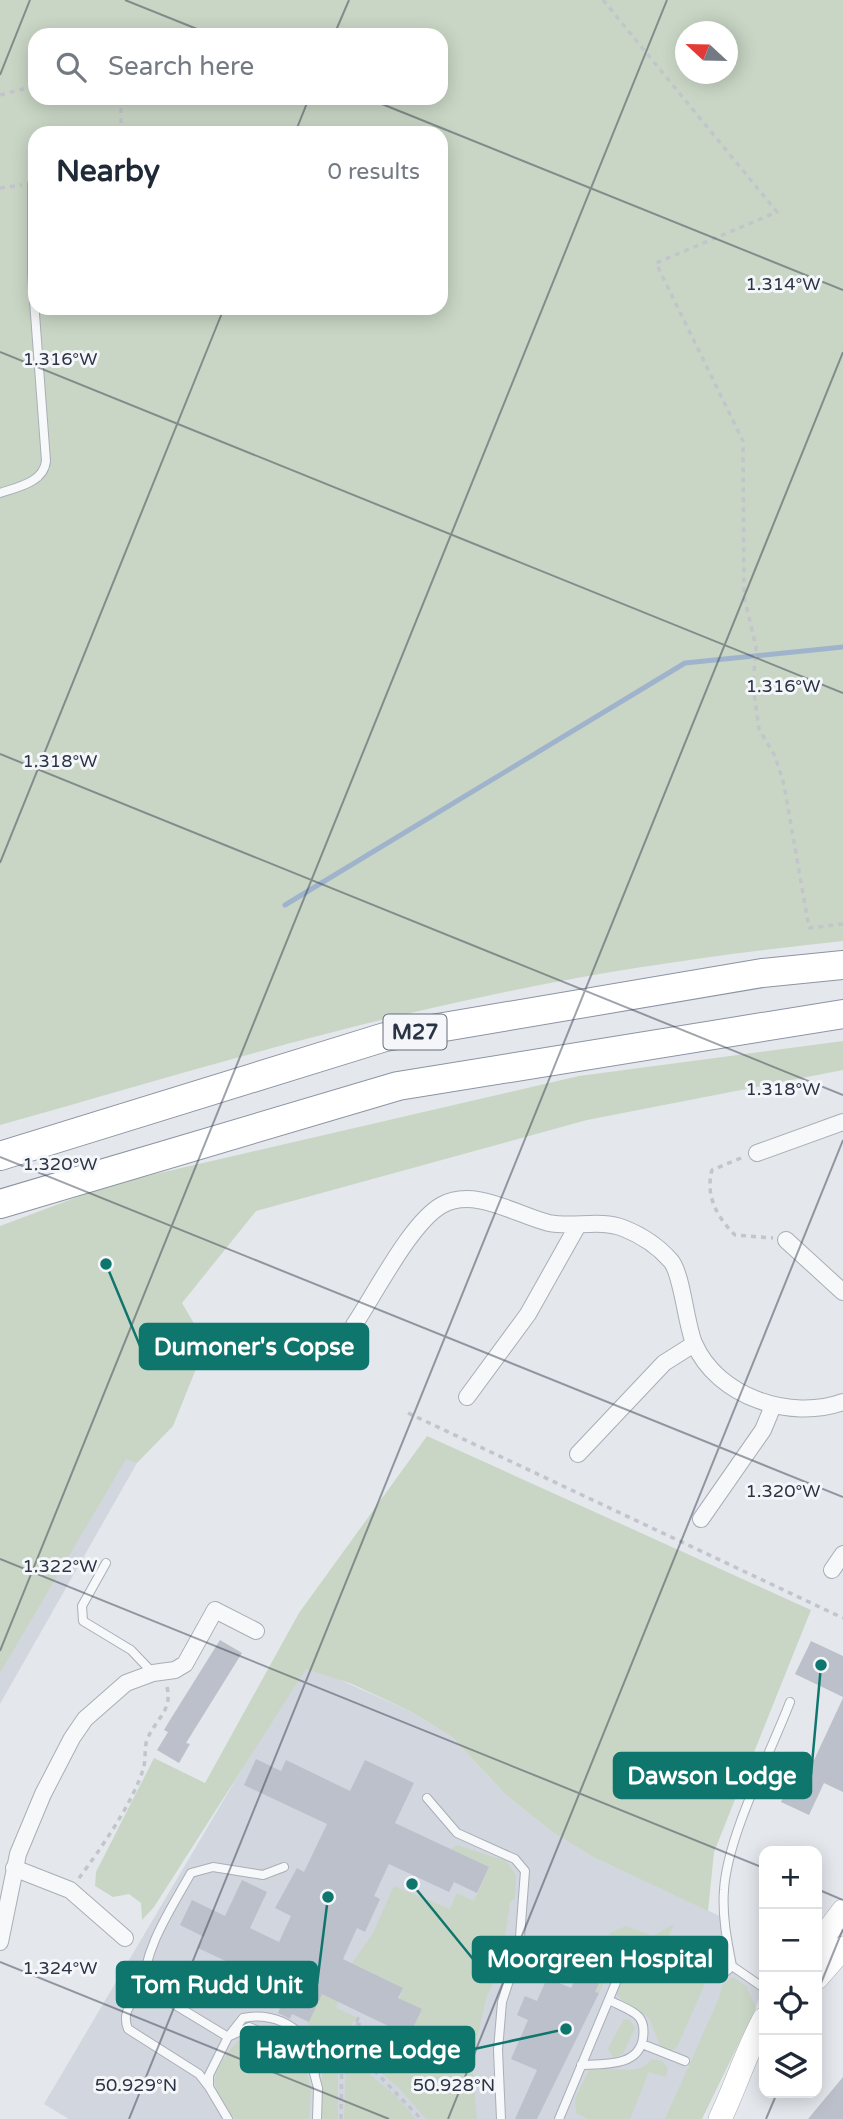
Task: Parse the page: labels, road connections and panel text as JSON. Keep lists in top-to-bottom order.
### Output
{
  "streets": {
    "highway": ["M27"]
  },
  "places": [
    "Dumoner's Copse",
    "Dawson Lodge",
    "Moorgreen Hospital",
    "Tom Rudd Unit",
    "Hawthorne Lodge"
  ],
  "north": "left",
  "page": {
    "search": "Search here",
    "heading": ["Nearby", "0 results"],
    "map_buttons": ["+", "−"]
  },
  "coordinates": [
    "1.314°W",
    "1.316°W",
    "1.318°W",
    "1.320°W",
    "1.322°W",
    "1.324°W",
    "50.929°N",
    "50.928°N"
  ]
}
